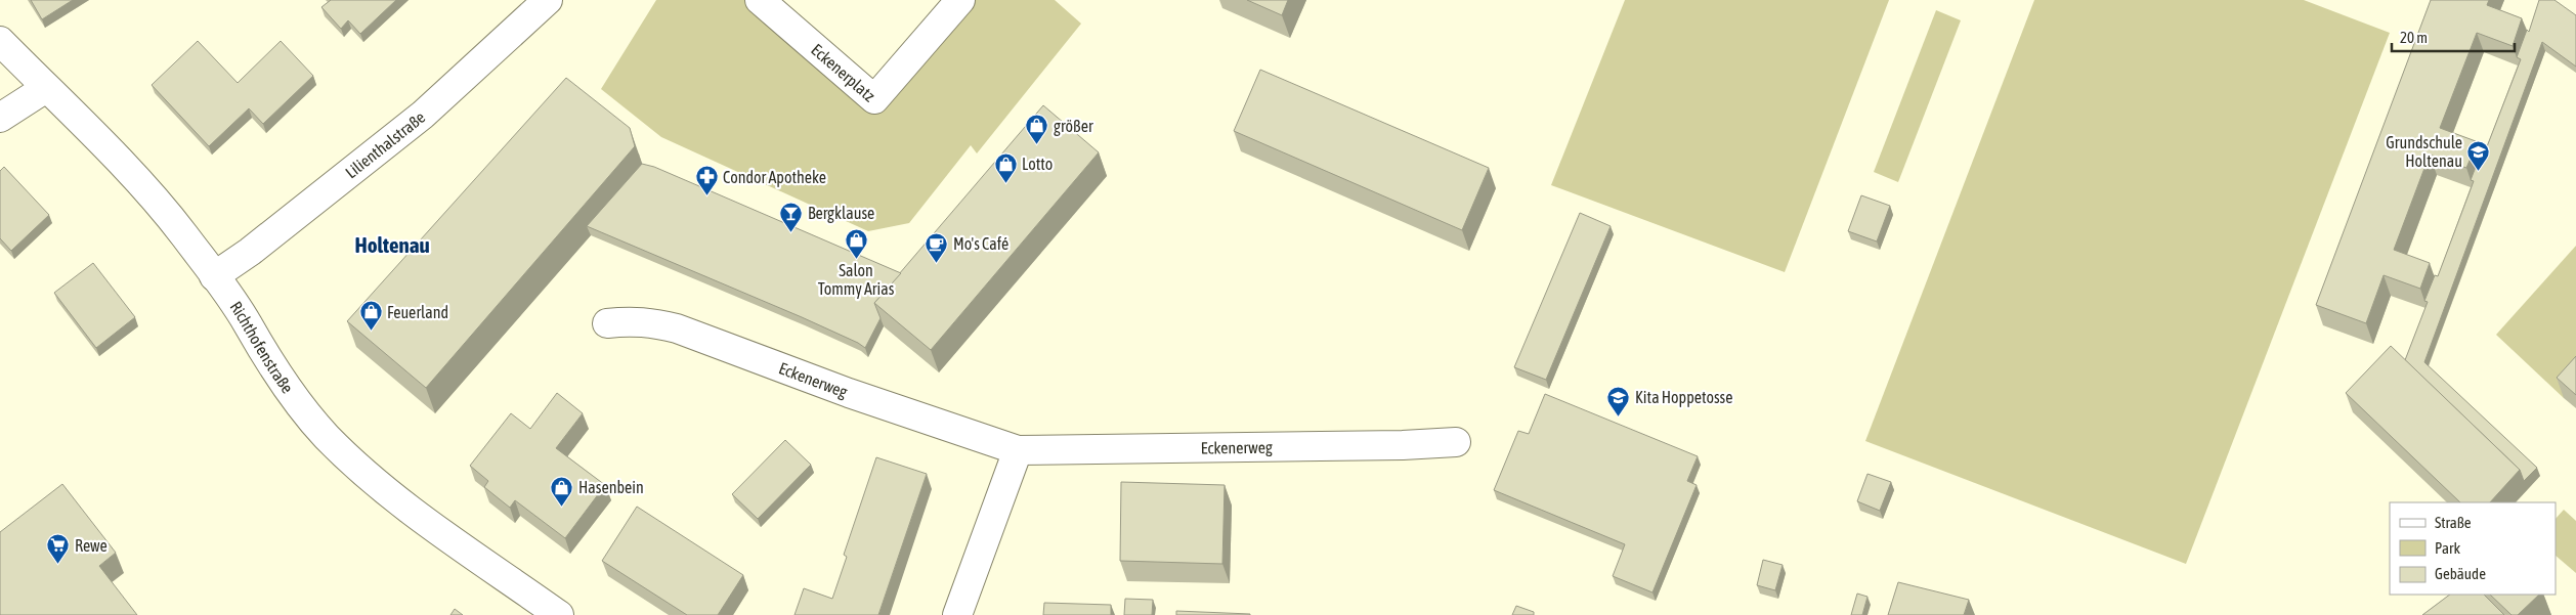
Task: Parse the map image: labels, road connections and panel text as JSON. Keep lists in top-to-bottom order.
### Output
{
  "streets": {
    "street": [
      "Eckenerplatz",
      "Lilienthalstraße",
      "Richthofenstraße",
      "Eckenerweg"
    ]
  },
  "crossings": [
    ["Lilienthalstraße", "Richthofenstraße"]
  ],
  "districts": ["Holtenau"],
  "places": {
    "shop": [
      "größer",
      "Lotto",
      "Salon Tommy Arias",
      "Feuerland",
      "Hasenbein"
    ],
    "school or university": ["Grundschule Holtenau", "Kita Hoppetosse"],
    "pharmacy": ["Condor Apotheke"],
    "bar": ["Bergklause"],
    "cafe": ["Mo's Café"],
    "supermarket": ["Rewe"]
  },
  "legend": ["Straße", "Park", "Gebäude"],
  "scale_bar": "20 m"
}
